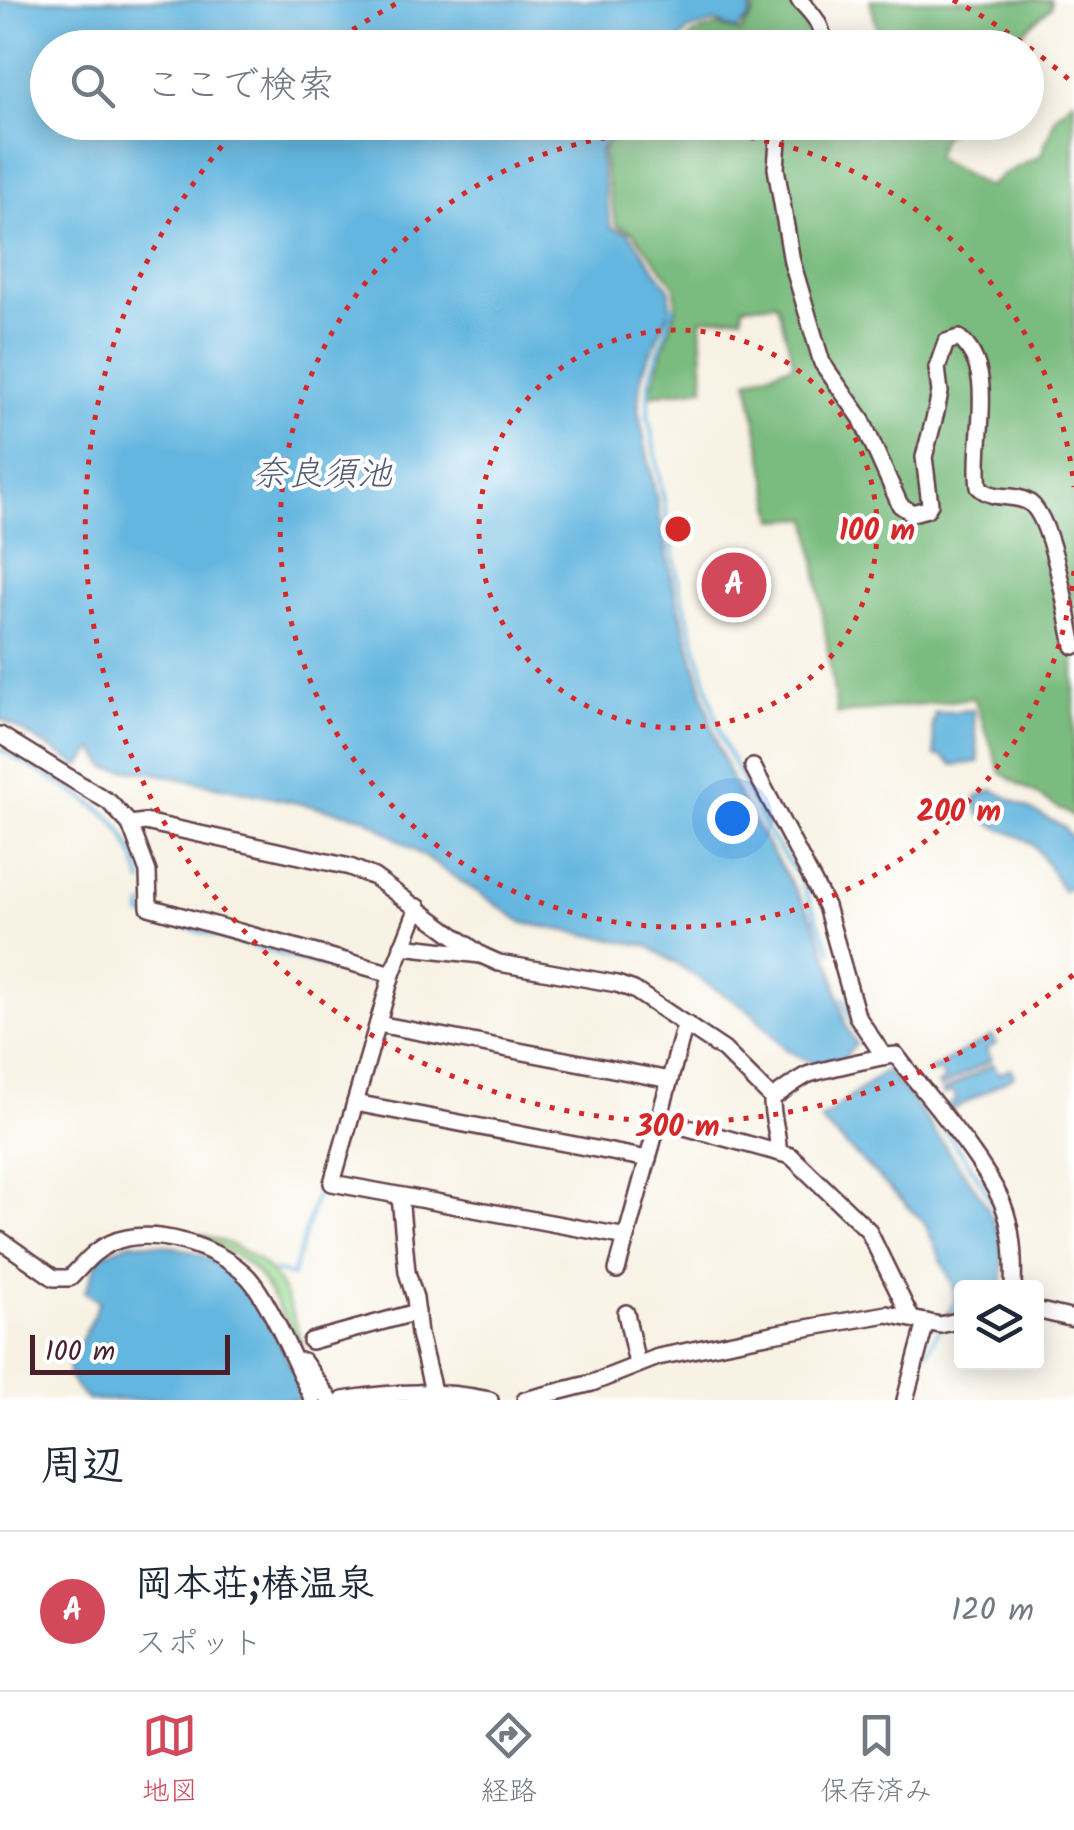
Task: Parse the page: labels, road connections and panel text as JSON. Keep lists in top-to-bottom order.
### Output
{
  "water": ["奈良須池"],
  "scale_bar": "100 m",
  "page": {
    "search": "ここで検索",
    "pins": "A",
    "scale": "100 m",
    "heading": "周辺",
    "list": [
      {
        "mark": "A",
        "name": "岡本荘;椿温泉",
        "note": "スポット",
        "value": "120 m"
      }
    ],
    "nav": ["地図", "経路", "保存済み"]
  },
  "rings": ["100 m", "200 m", "300 m"]
}
